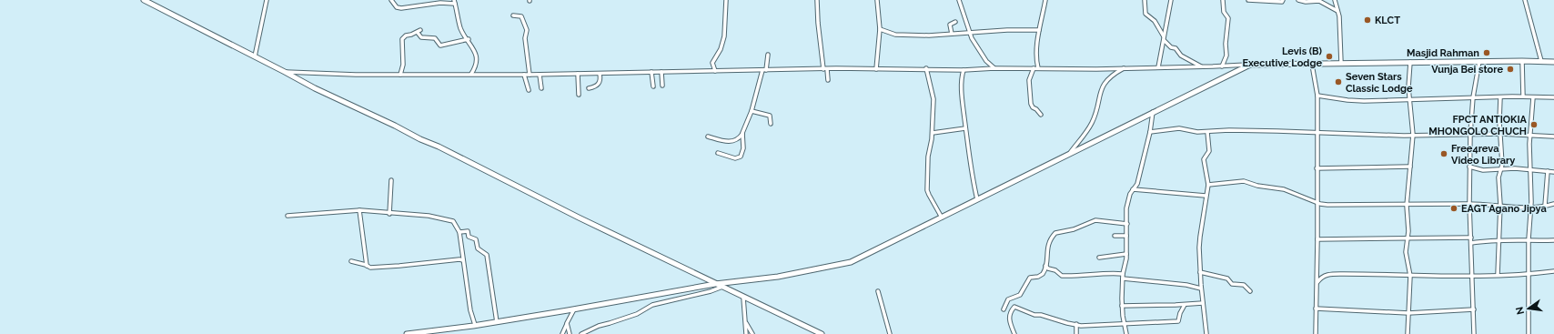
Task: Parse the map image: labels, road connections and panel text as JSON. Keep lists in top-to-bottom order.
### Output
{
  "places": [
    "KLCT",
    "Masjid Rahman",
    "Levis (B) Executive Lodge",
    "Vunja Bei store",
    "Seven Stars Classic Lodge",
    "FPCT ANTIOKIA MHONGOLO CHUCH",
    "Free4reva Video Library",
    "EAGT Agano Jipya"
  ],
  "north": "left"
}
